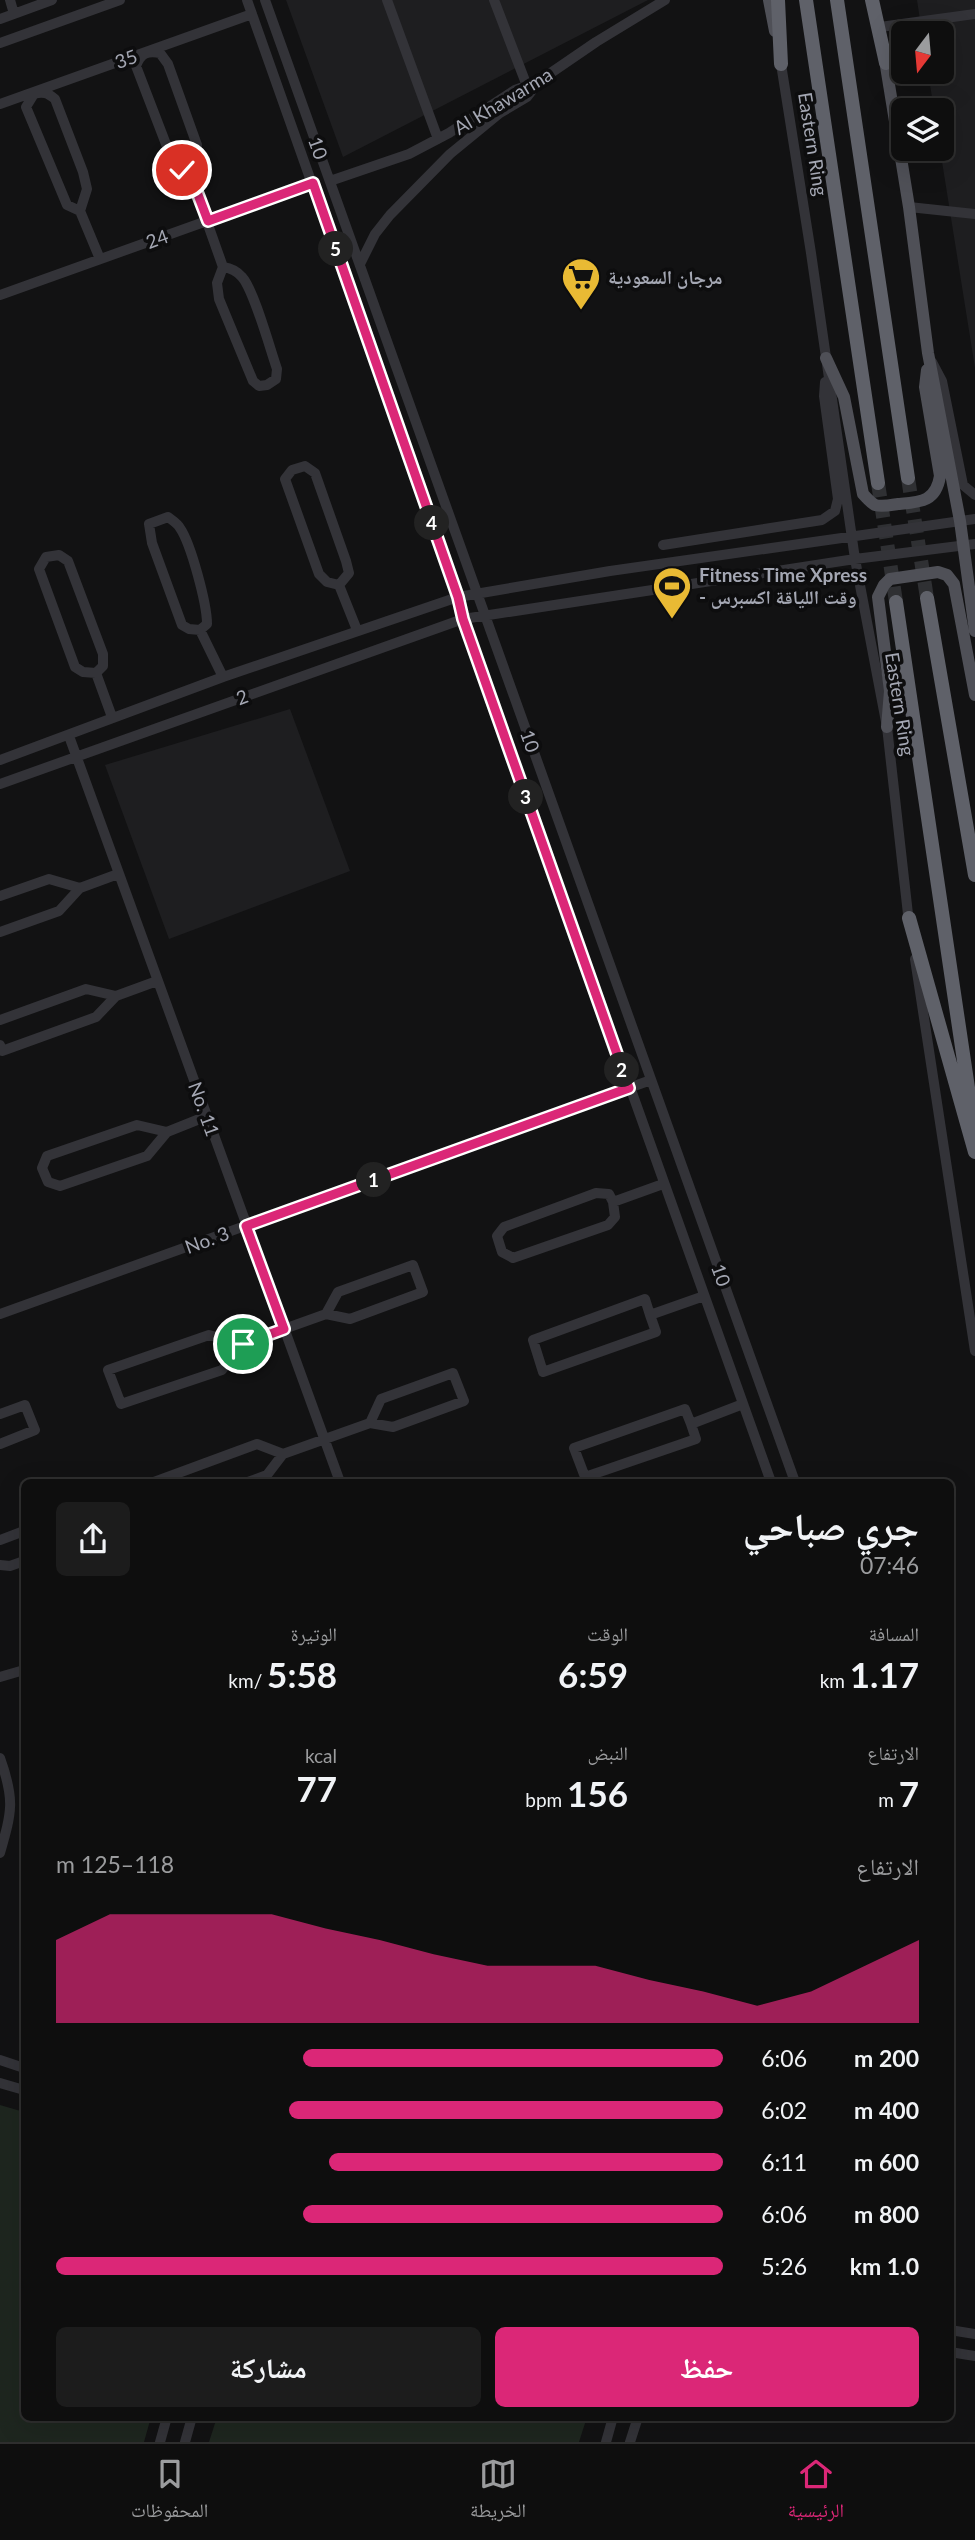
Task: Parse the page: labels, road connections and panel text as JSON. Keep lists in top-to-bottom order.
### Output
{
  "streets": {
    "highway": ["Eastern Ring"],
    "street": [
      "35",
      "Al Khawarma",
      "10",
      "24",
      "2",
      "No. 11",
      "No. 3"
    ]
  },
  "crossings": [
    ["35", "10"],
    ["Al Khawarma", "10"],
    ["Eastern Ring", "2"],
    ["10", "24"],
    ["10", "2"],
    ["10", "No. 3"],
    ["2", "No. 11"],
    ["No. 11", "No. 3"]
  ],
  "places": {
    "supermarket": ["مرجان السعودية"],
    "sports": ["Fitness Time Xpress - وقت اللياقة اكسبرس"]
  },
  "north": "bottom",
  "page": {
    "pins": [
      "5",
      "4",
      "3",
      "2",
      "1"
    ],
    "heading": ["جري صباحي", "07:46"],
    "stats": [
      ["المسافة", "1.17 km"],
      ["الوقت", "6:59"],
      ["الوتيرة", "5:58 /km"],
      ["الارتفاع", "7 m"],
      ["النبض", "156 bpm"],
      ["kcal", "77"]
    ],
    "chart": ["الارتفاع", "118–125 m"],
    "list": [
      {
        "name": "200 m",
        "note": "6:06"
      },
      {
        "name": "400 m",
        "note": "6:02"
      },
      {
        "name": "600 m",
        "note": "6:11"
      },
      {
        "name": "800 m",
        "note": "6:06"
      },
      {
        "name": "1.0 km",
        "note": "5:26"
      }
    ],
    "buttons": ["حفظ", "مشاركة"],
    "tabs": ["الرئيسية", "الخريطة", "المحفوظات"]
  }
}
